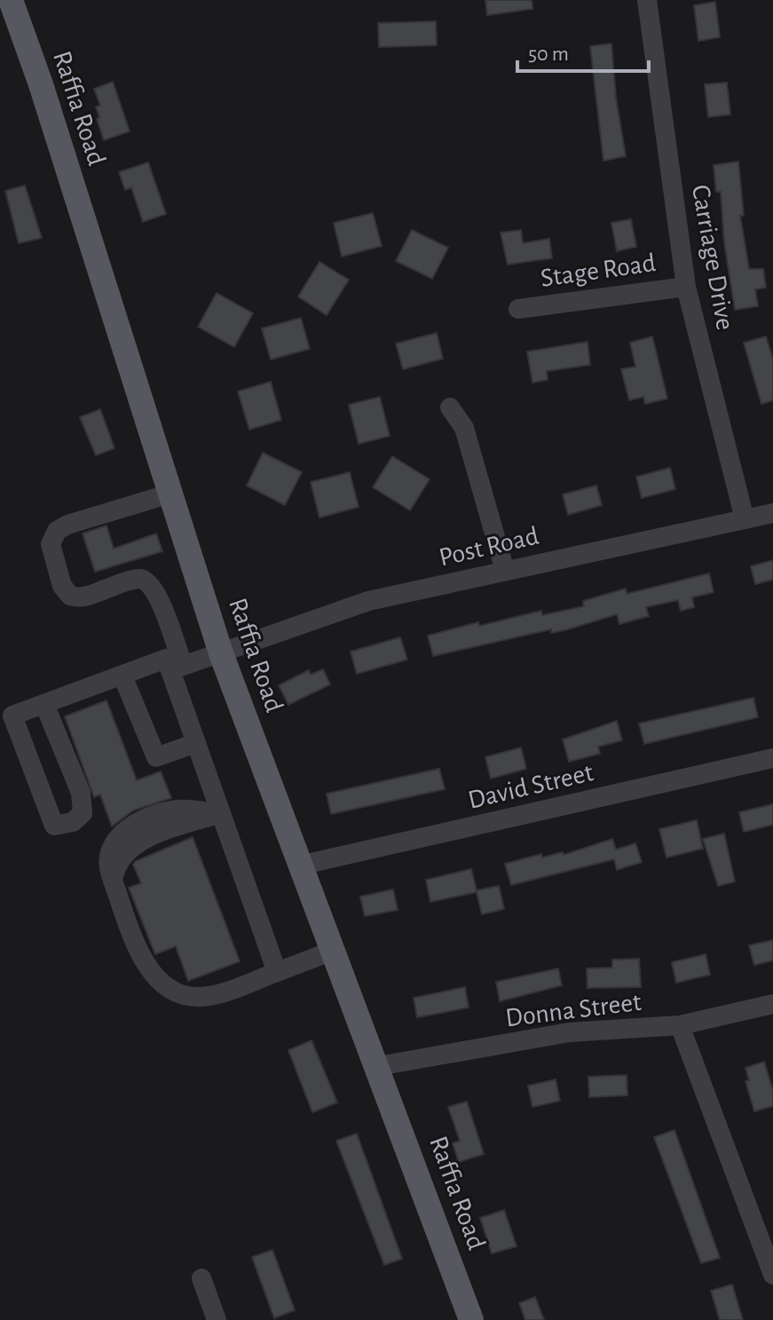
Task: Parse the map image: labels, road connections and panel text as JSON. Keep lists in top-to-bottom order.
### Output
{
  "streets": {
    "main road": ["Raffia Road"],
    "street": [
      "Carriage Drive",
      "Stage Road",
      "Post Road",
      "David Street",
      "Donna Street"
    ]
  },
  "crossings": [
    ["Raffia Road", "Post Road"],
    ["Raffia Road", "David Street"],
    ["Raffia Road", "Donna Street"],
    ["Carriage Drive", "Stage Road"],
    ["Carriage Drive", "Post Road"]
  ],
  "scale_bar": "50 m"
}
